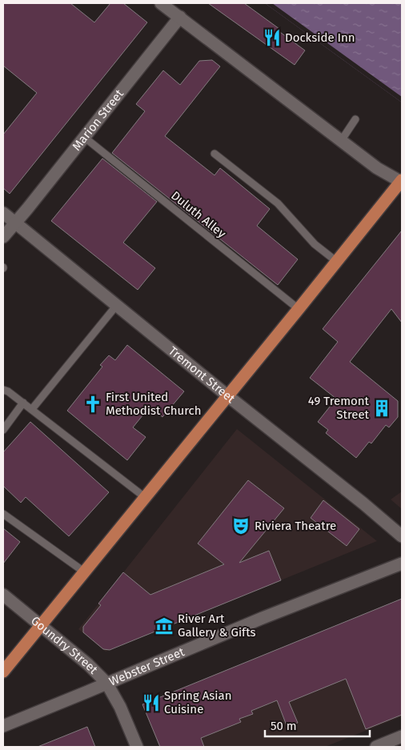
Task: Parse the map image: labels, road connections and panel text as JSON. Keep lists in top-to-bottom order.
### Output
{
  "streets": {
    "street": [
      "Marion Street",
      "Tremont Street",
      "Goundry Street",
      "Webster Street"
    ],
    "lane": ["Duluth Alley"]
  },
  "crossings": [
    ["Marion Street", "Duluth Alley"],
    ["Marion Street", "Tremont Street"],
    ["Goundry Street", "Webster Street"]
  ],
  "places": {
    "restaurant": ["Dockside Inn", "Spring Asian Cuisine"],
    "church": ["First United Methodist Church"],
    "building": ["49 Tremont Street"],
    "theatre": ["Riviera Theatre"],
    "museum": ["River Art Gallery & Gifts"]
  },
  "scale_bar": "50 m"
}
